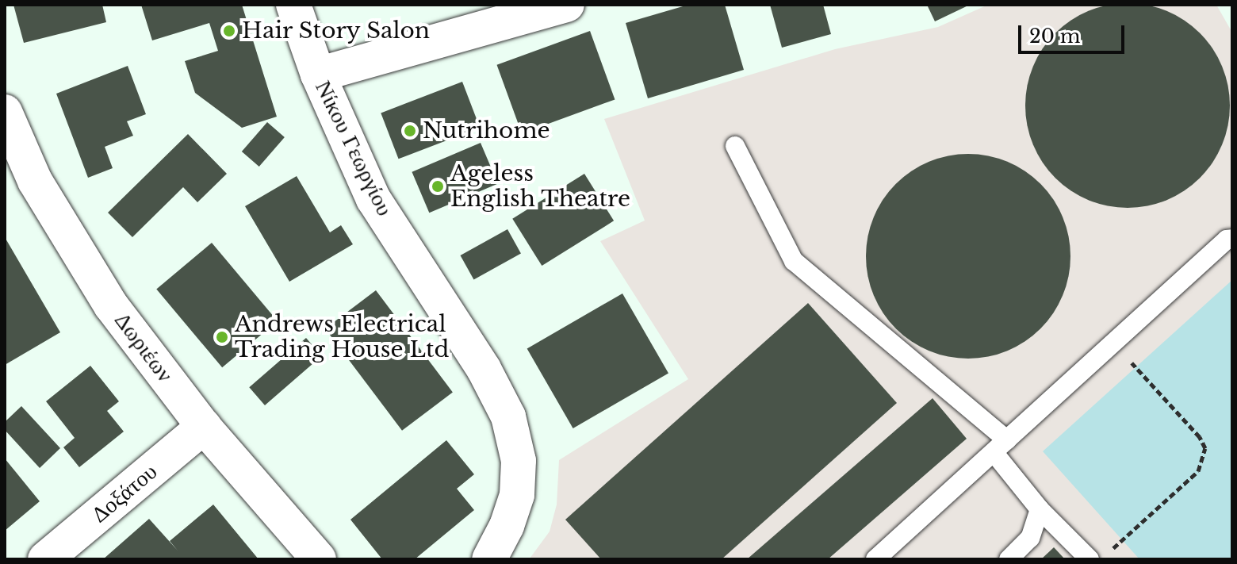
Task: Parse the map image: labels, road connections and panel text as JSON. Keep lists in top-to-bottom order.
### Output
{
  "streets": {
    "street": ["Νίκου Γεωργίου", "Δωριέων", "Δοξάτου"]
  },
  "crossings": [
    ["Δωριέων", "Δοξάτου"]
  ],
  "places": [
    "Hair Story Salon",
    "Nutrihome",
    "Ageless English Theatre",
    "Andrews Electrical Trading House Ltd"
  ],
  "scale_bar": "20 m"
}
